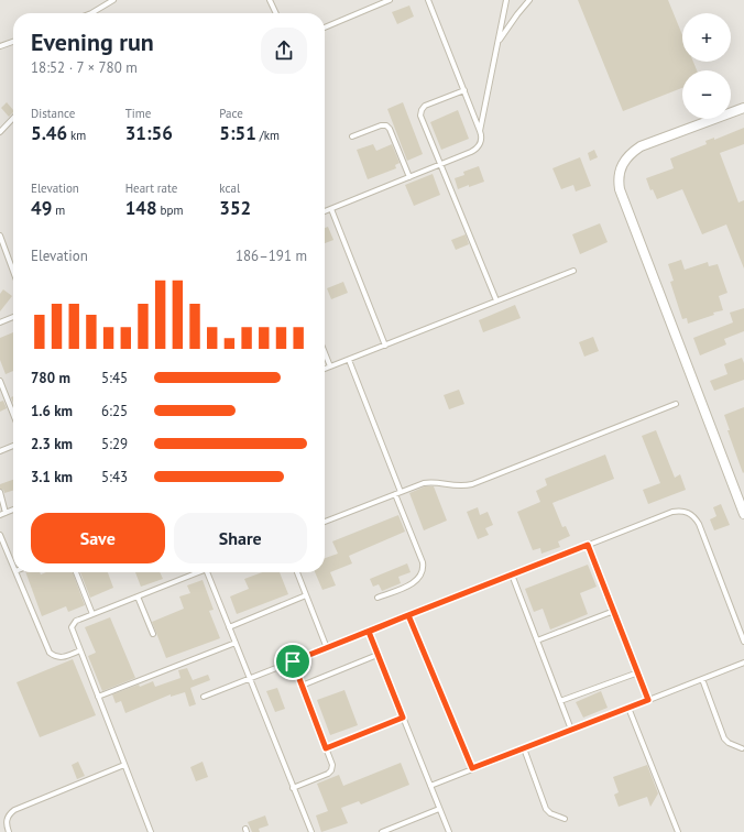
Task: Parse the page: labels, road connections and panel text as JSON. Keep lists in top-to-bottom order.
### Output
{
  "page": {
    "map_buttons": ["+", "−"],
    "heading": ["Evening run", "18:52 · 7 × 780 m"],
    "stats": [
      ["Distance", "5.46 km"],
      ["Time", "31:56"],
      ["Pace", "5:51 /km"],
      ["Elevation", "49 m"],
      ["Heart rate", "148 bpm"],
      ["kcal", "352"]
    ],
    "chart": ["Elevation", "186–191 m"],
    "list": [
      {
        "name": "780 m",
        "note": "5:45"
      },
      {
        "name": "1.6 km",
        "note": "6:25"
      },
      {
        "name": "2.3 km",
        "note": "5:29"
      },
      {
        "name": "3.1 km",
        "note": "5:43"
      }
    ],
    "buttons": ["Save", "Share"]
  }
}
